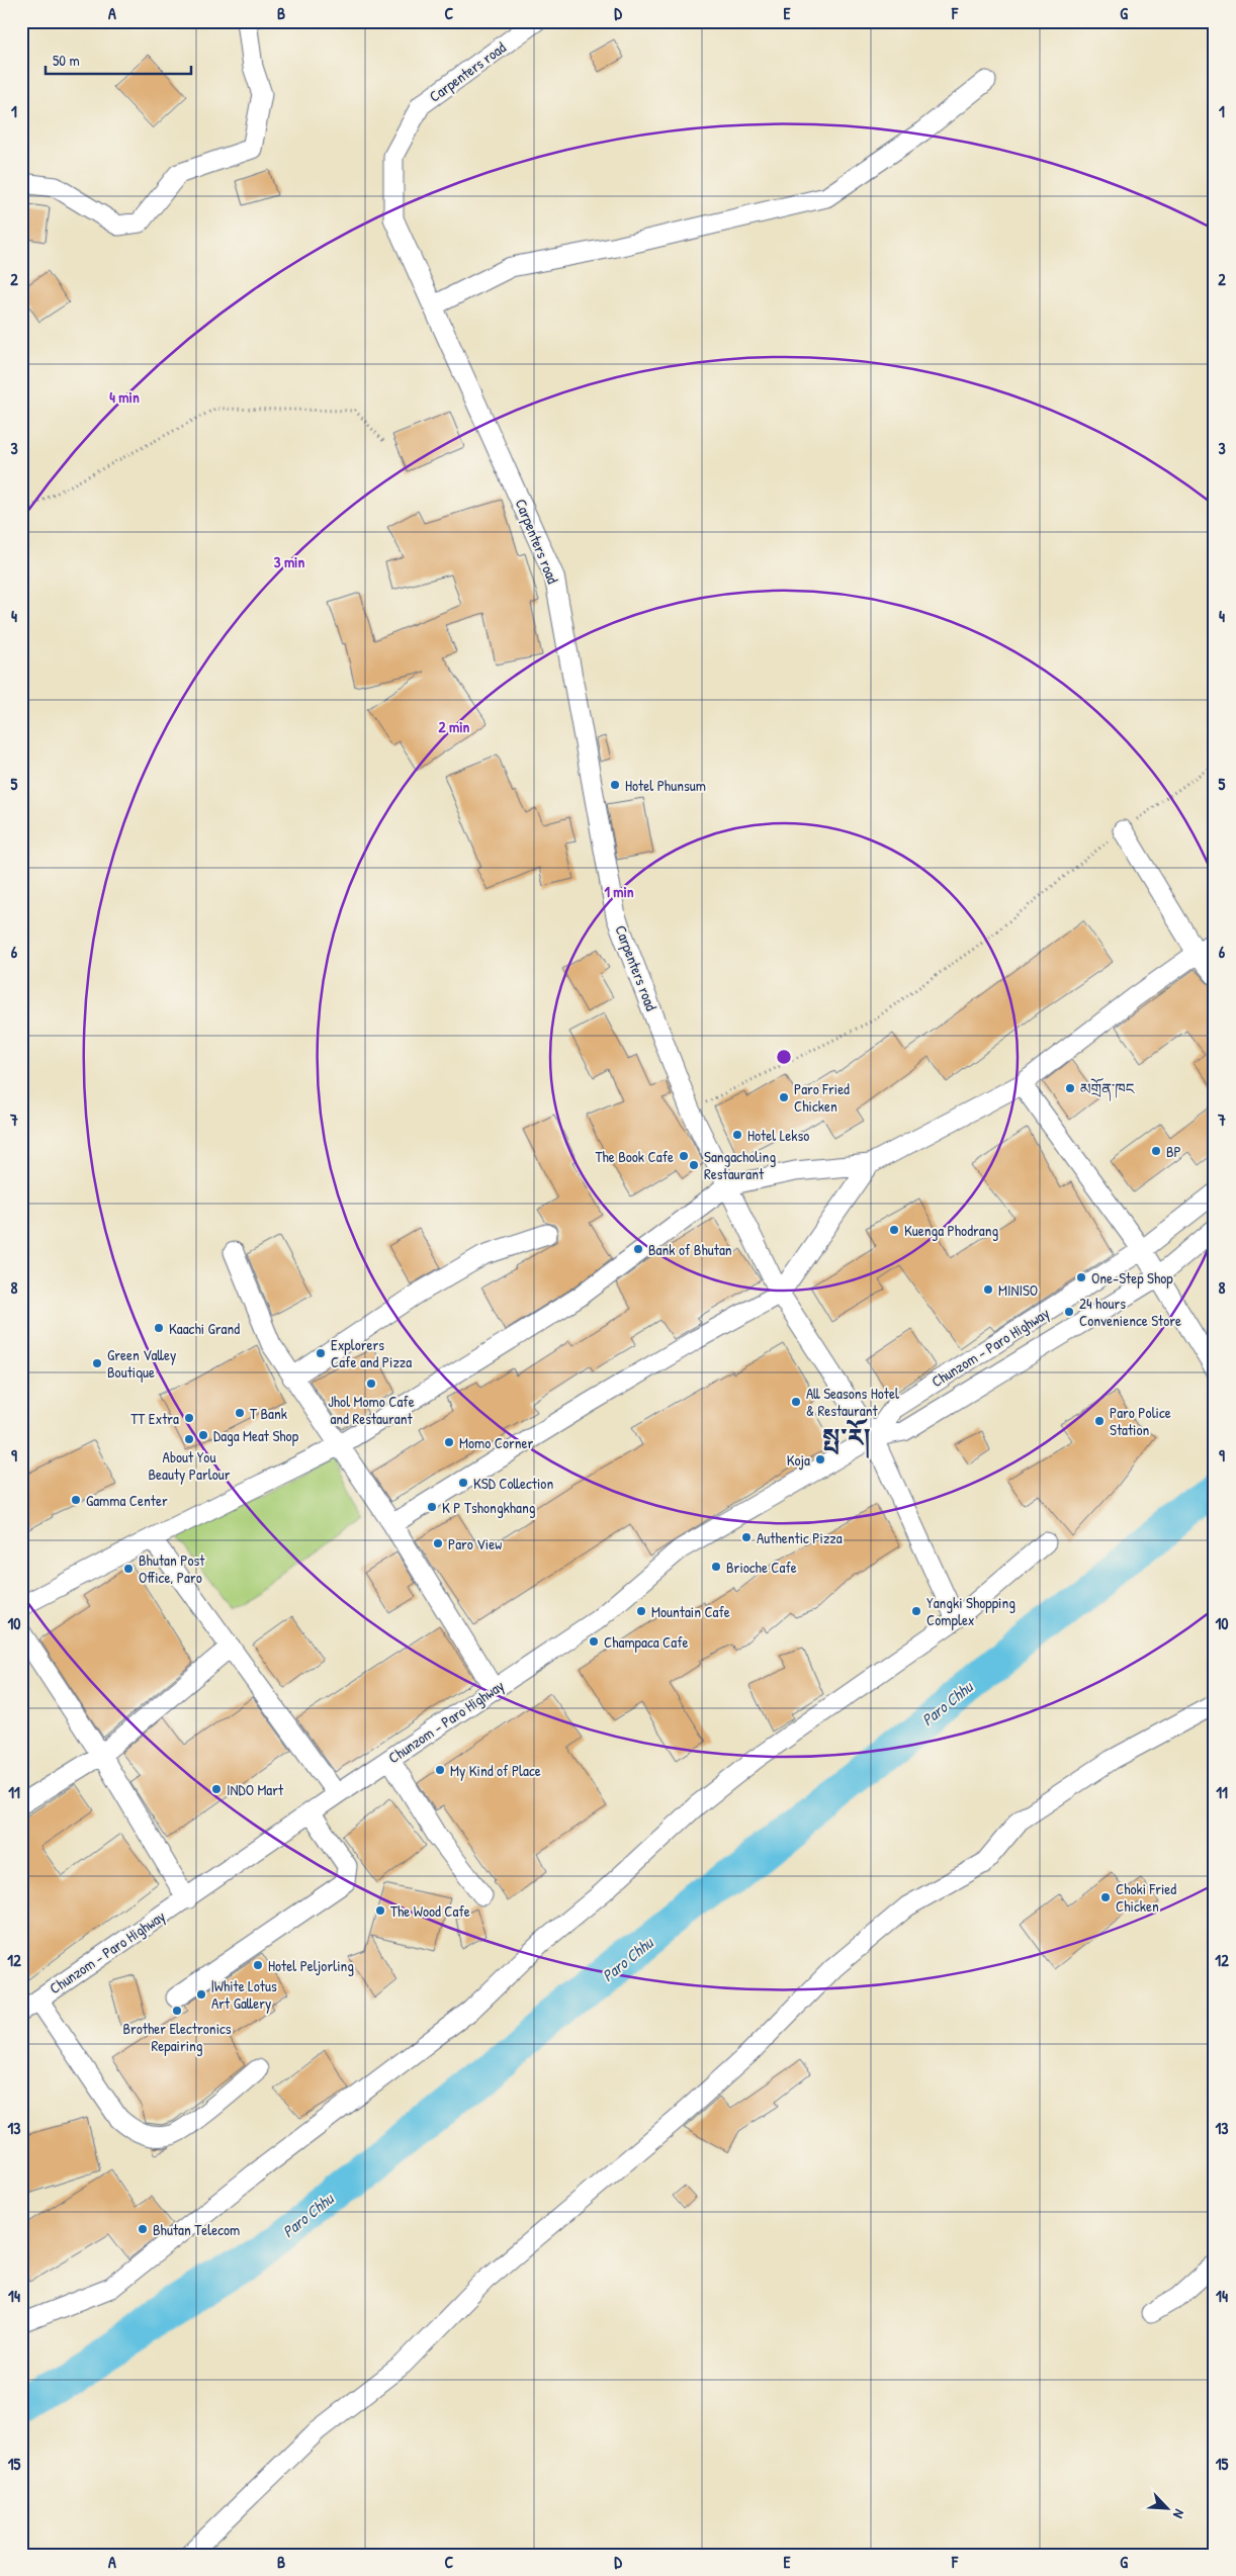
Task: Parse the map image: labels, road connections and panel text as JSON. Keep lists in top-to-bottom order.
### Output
{
  "streets": {
    "street": ["Carpenters road", "Chunzom - Paro Highway"]
  },
  "crossings": [
    ["Carpenters road", "Chunzom - Paro Highway"]
  ],
  "districts": ["སྤ་རོ།"],
  "water": ["Paro Chhu"],
  "places": [
    "Hotel Phunsum",
    "མགྲོན་ཁང",
    "Paro Fried Chicken",
    "Hotel Lekso",
    "BP",
    "The Book Cafe",
    "Sangacholing Restaurant",
    "Kuenga Phodrang",
    "Bank of Bhutan",
    "One-Step Shop",
    "MINISO",
    "24 hours Convenience Store",
    "Kaachi Grand",
    "Explorers Cafe and Pizza",
    "Green Valley Boutique",
    "Jhol Momo Cafe and Restaurant",
    "All Seasons Hotel & Restaurant",
    "T Bank",
    "TT Extra",
    "Paro Police Station",
    "Daga Meat Shop",
    "About You Beauty Parlour",
    "Momo Corner",
    "Koja",
    "KSD Collection",
    "Gamma Center",
    "K P Tshongkhang",
    "Authentic Pizza",
    "Paro View",
    "Brioche Cafe",
    "Bhutan Post Office, Paro",
    "Mountain Cafe",
    "Yangki Shopping Complex",
    "Champaca Cafe",
    "My Kind of Place",
    "INDO Mart",
    "Choki Fried Chicken",
    "The Wood Cafe",
    "Hotel Peljorling",
    "|White Lotus Art Gallery",
    "Brother Electronics Repairing",
    "Bhutan Telecom"
  ],
  "scale_bar": "50 m",
  "north": "bottom right",
  "grid": {
    "columns": [
      "A",
      "B",
      "C",
      "D",
      "E",
      "F",
      "G"
    ],
    "rows": [
      "1",
      "2",
      "3",
      "4",
      "5",
      "6",
      "7",
      "8",
      "9",
      "10",
      "11",
      "12",
      "13",
      "14",
      "15"
    ]
  },
  "rings": [
    "4 min",
    "3 min",
    "2 min",
    "1 min"
  ]
}
